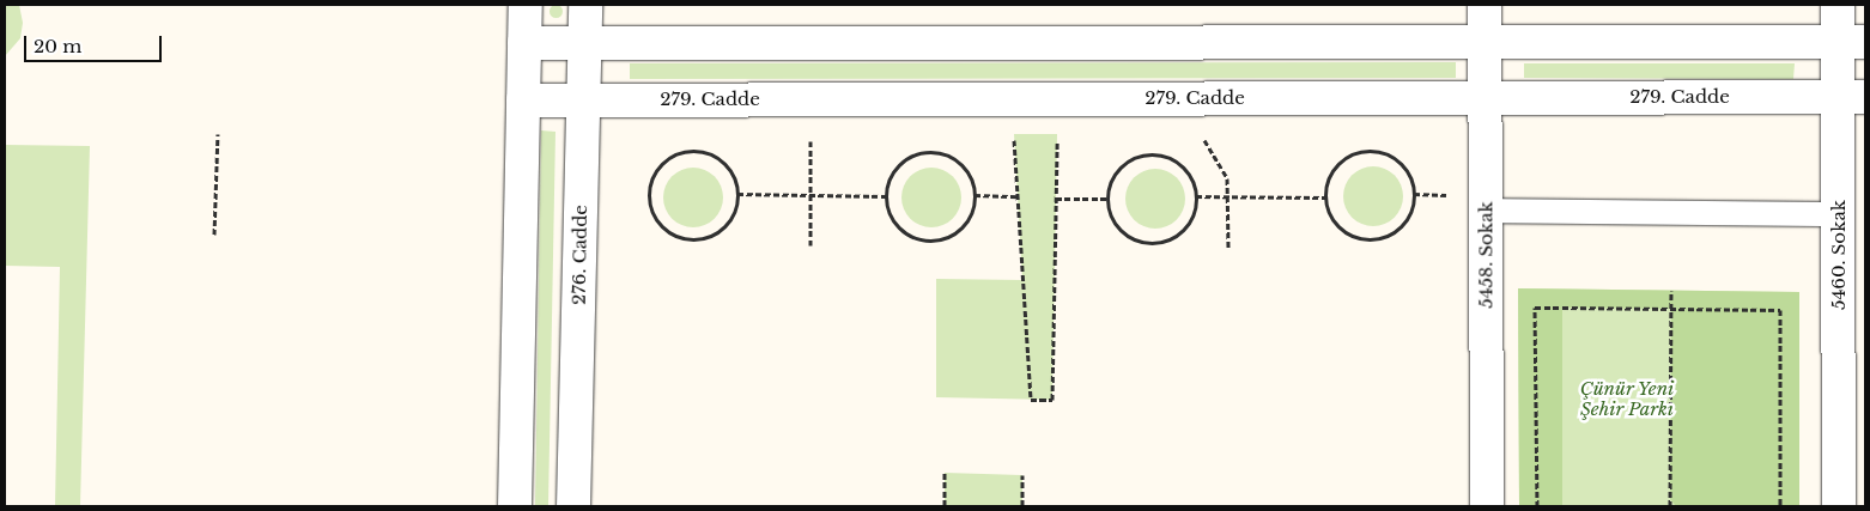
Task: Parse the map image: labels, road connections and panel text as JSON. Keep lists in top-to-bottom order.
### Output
{
  "streets": {
    "street": [
      "279. Cadde",
      "276. Cadde",
      "5458. Sokak",
      "5460. Sokak"
    ]
  },
  "crossings": [
    ["279. Cadde", "276. Cadde"],
    ["279. Cadde", "5458. Sokak"],
    ["279. Cadde", "5460. Sokak"]
  ],
  "parks": ["Çünür Yeni Şehir Parkı"],
  "scale_bar": "20 m"
}
